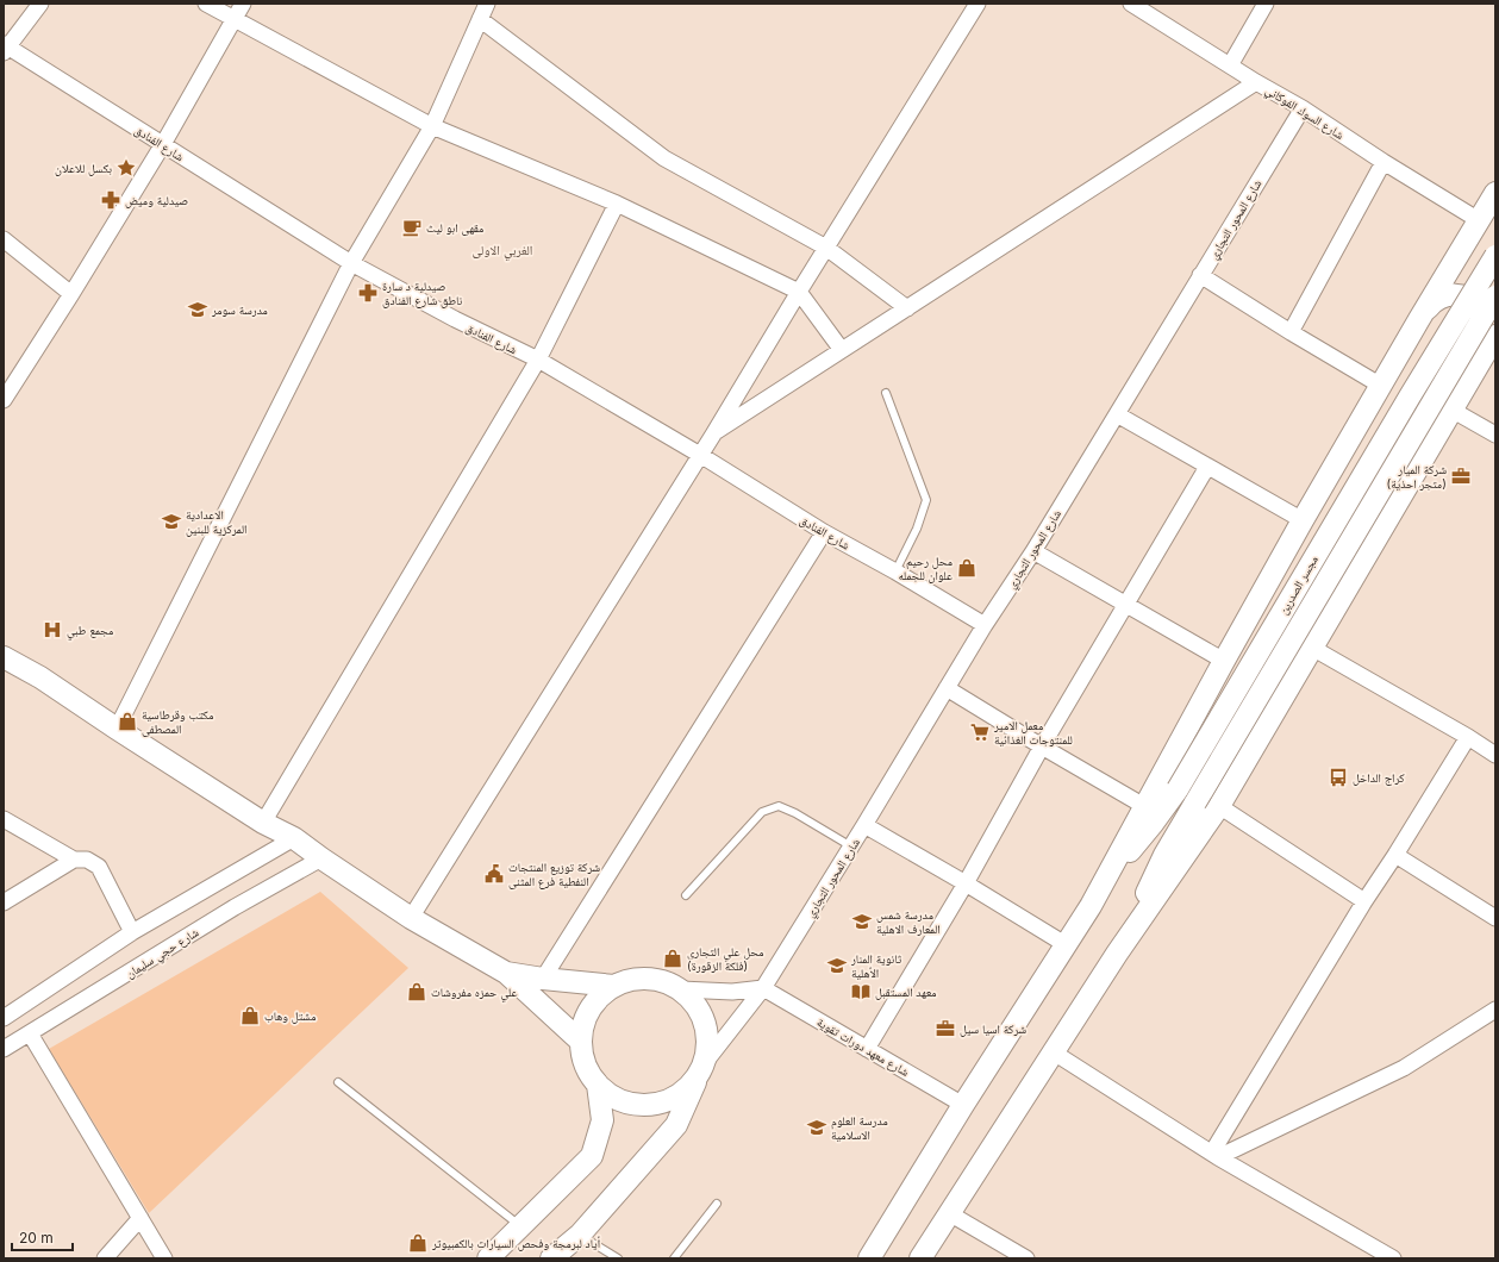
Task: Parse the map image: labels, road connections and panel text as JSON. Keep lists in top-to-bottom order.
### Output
{
  "streets": {
    "main road": ["مجسر الصدرين"],
    "street": [
      "شارع السوك الفوكاني",
      "شارع الفنادق",
      "شارع المحور التجاري",
      "شارع حجي سليمان",
      "شارع معهد دورات تقوية"
    ]
  },
  "crossings": [
    ["شارع السوك الفوكاني", "شارع المحور التجاري"],
    ["شارع الفنادق", "شارع المحور التجاري"],
    ["شارع المحور التجاري", "شارع معهد دورات تقوية"]
  ],
  "districts": ["الغربي الاولى"],
  "places": {
    "place": ["بكسل للاعلان"],
    "pharmacy": ["صيدلية وميض", "صيدلية د سارة ناطق شارع الفنادق"],
    "cafe": ["مقهى ابو ليث"],
    "school or university": [
      "مدرسة سومر",
      "الاعدادية المركزية للبنين",
      "مدرسة شمس المعارف الاهلية",
      "ثانوية المنار الأهلية",
      "مدرسة العلوم الاسلامية"
    ],
    "office": ["شركة الميار (متجر احذية)", "شركة اسيا سيل"],
    "shop": [
      "محل رحيم علوان للجمله",
      "مكتب وقرطاسية المصطفى",
      "محل علي التجاري (فلكة الزقورة)",
      "علي حمزه مفروشات",
      "مشتل وهاب",
      "أياد لبرمجة وفحص السيارات بالكمبيوتر"
    ],
    "hospital": ["مجمع طبي"],
    "supermarket": ["معمل الامير للمنتوجات الغذائية"],
    "bus stop": ["كراج الداخل"],
    "public building": ["شركة توزيع المنتجات النفطية فرع المثنى"],
    "library": ["معهد المستقبل"]
  },
  "scale_bar": "20 m"
}
